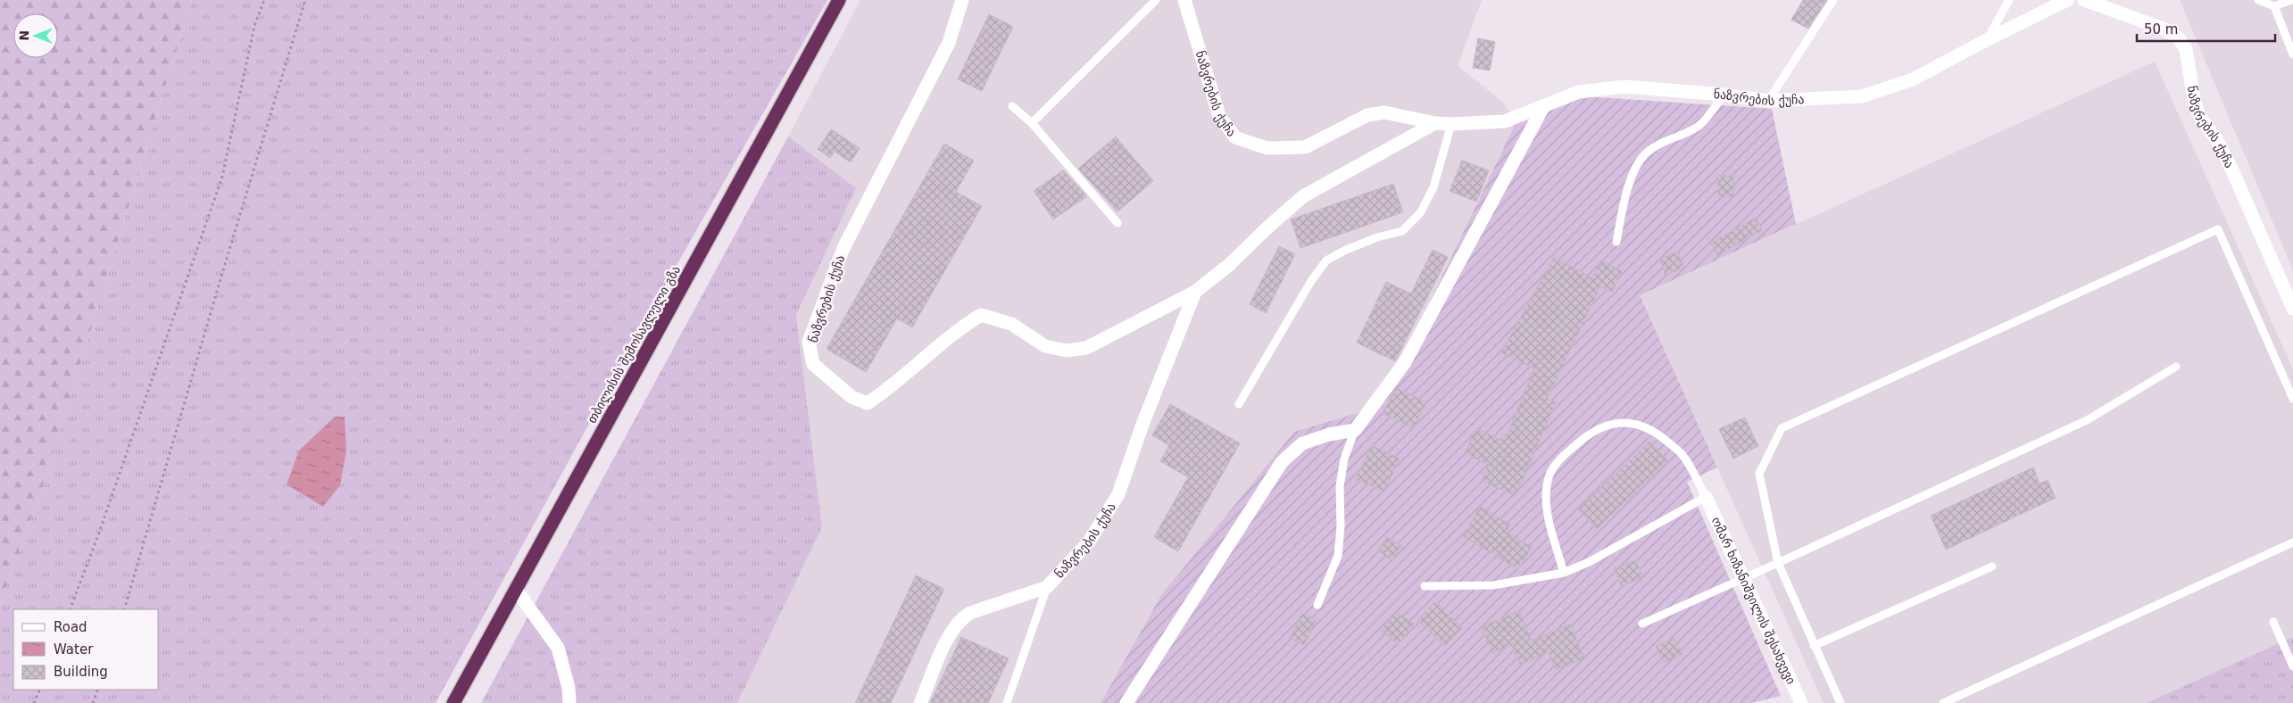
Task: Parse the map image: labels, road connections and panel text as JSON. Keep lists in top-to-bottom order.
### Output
{
  "streets": {
    "highway": ["თბილისის შემოსავლელი გზა"],
    "street": ["ნაზვრების ქუჩა", "ომარ ხიზანიშვილის შესახვევი"]
  },
  "legend": ["Road", "Water", "Building"],
  "scale_bar": "50 m",
  "north": "left"
}
